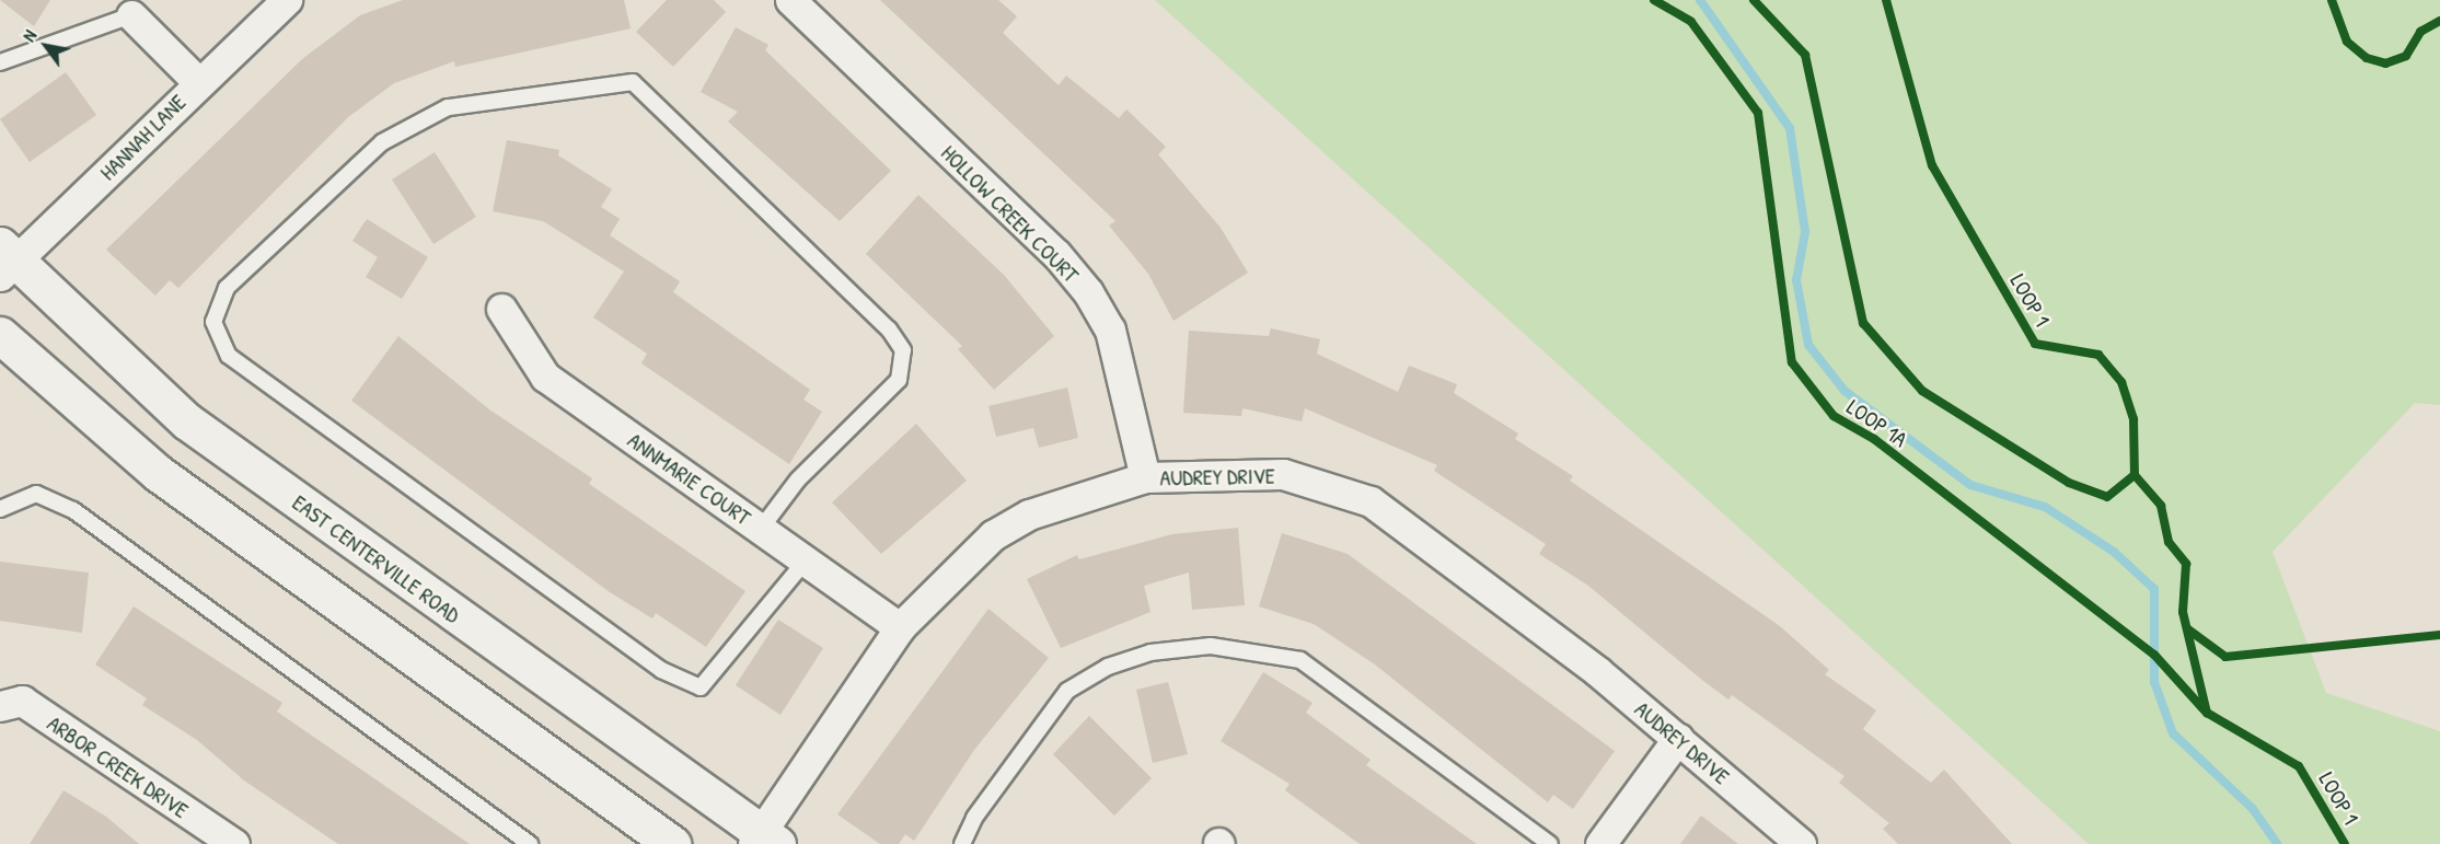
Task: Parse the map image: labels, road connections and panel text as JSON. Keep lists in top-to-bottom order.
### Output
{
  "streets": {
    "main road": ["EAST CENTERVILLE ROAD"],
    "street": [
      "HANNAH LANE",
      "HOLLOW CREEK COURT",
      "AUDREY DRIVE",
      "ANNMARIE COURT",
      "ARBOR CREEK DRIVE"
    ],
    "cycle path": ["LOOP 1", "LOOP 1A"]
  },
  "crossings": [
    ["HANNAH LANE", "EAST CENTERVILLE ROAD"],
    ["HOLLOW CREEK COURT", "AUDREY DRIVE"],
    ["AUDREY DRIVE", "ANNMARIE COURT"],
    ["AUDREY DRIVE", "EAST CENTERVILLE ROAD"]
  ],
  "north": "top left"
}
